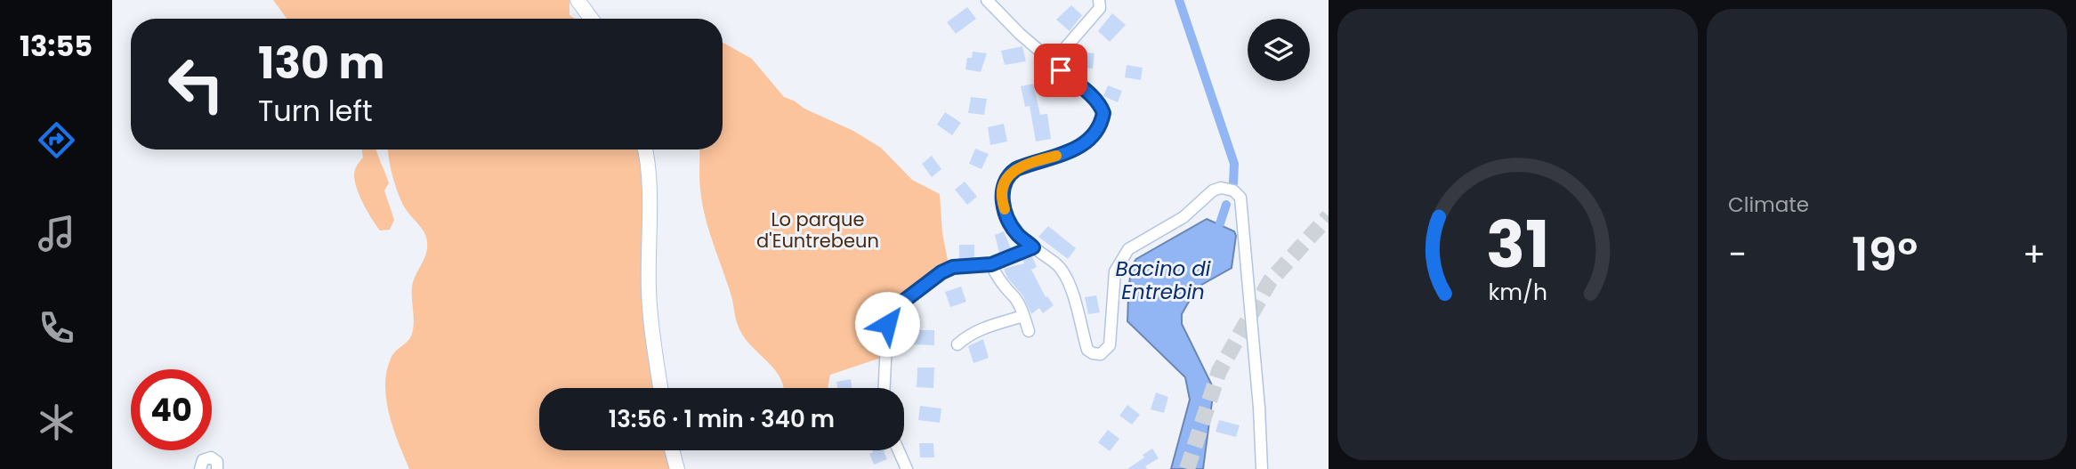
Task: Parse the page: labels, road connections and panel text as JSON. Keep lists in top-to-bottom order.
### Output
{
  "water": ["Bacino di Entrebin"],
  "parks": ["Lo parque d'Euntrebeun"],
  "page": {
    "tabs": "13:55",
    "tile": "Climate",
    "turn": ["130 m", "Turn left"],
    "heat": ["−", "19°", "+"],
    "limit": "40",
    "trip": "13:56 · 1 min · 340 m",
    "gauge": ["31", "km/h"]
  }
}
